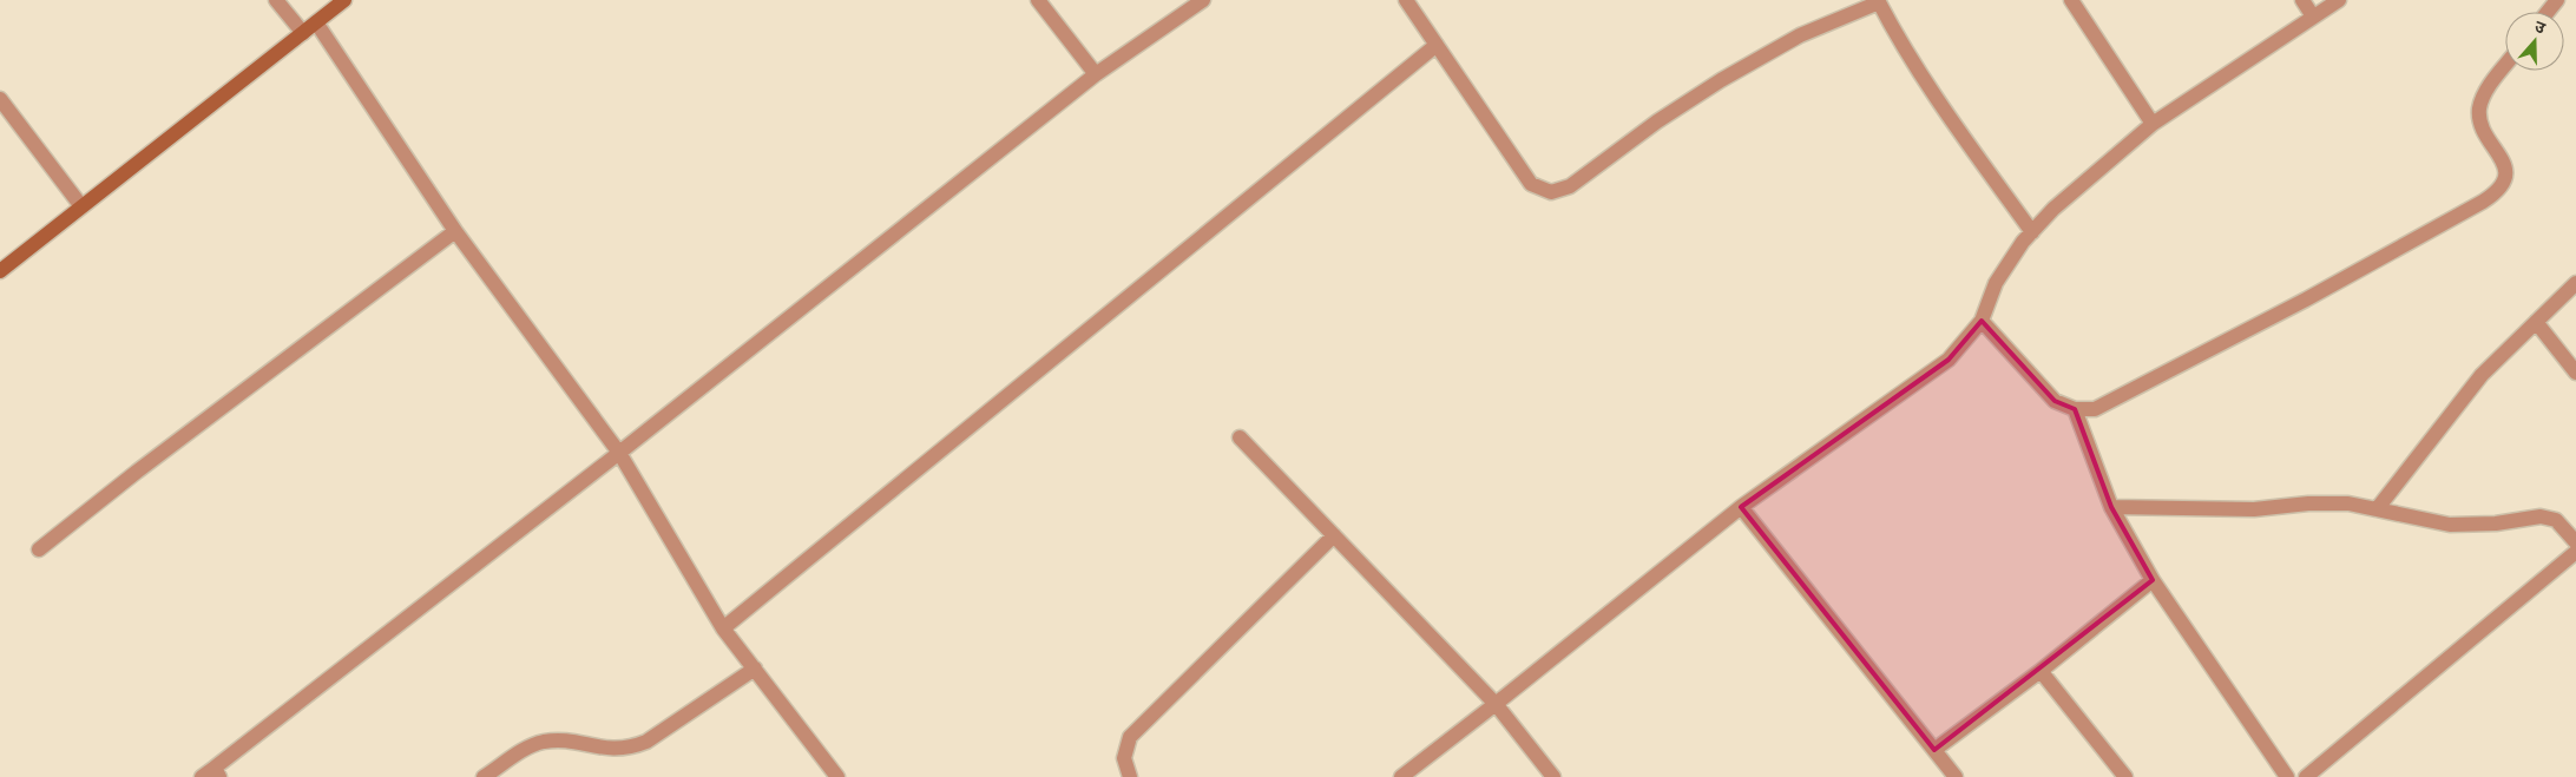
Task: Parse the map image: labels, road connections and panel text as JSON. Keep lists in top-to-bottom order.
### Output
{
  "north": "top"
}
